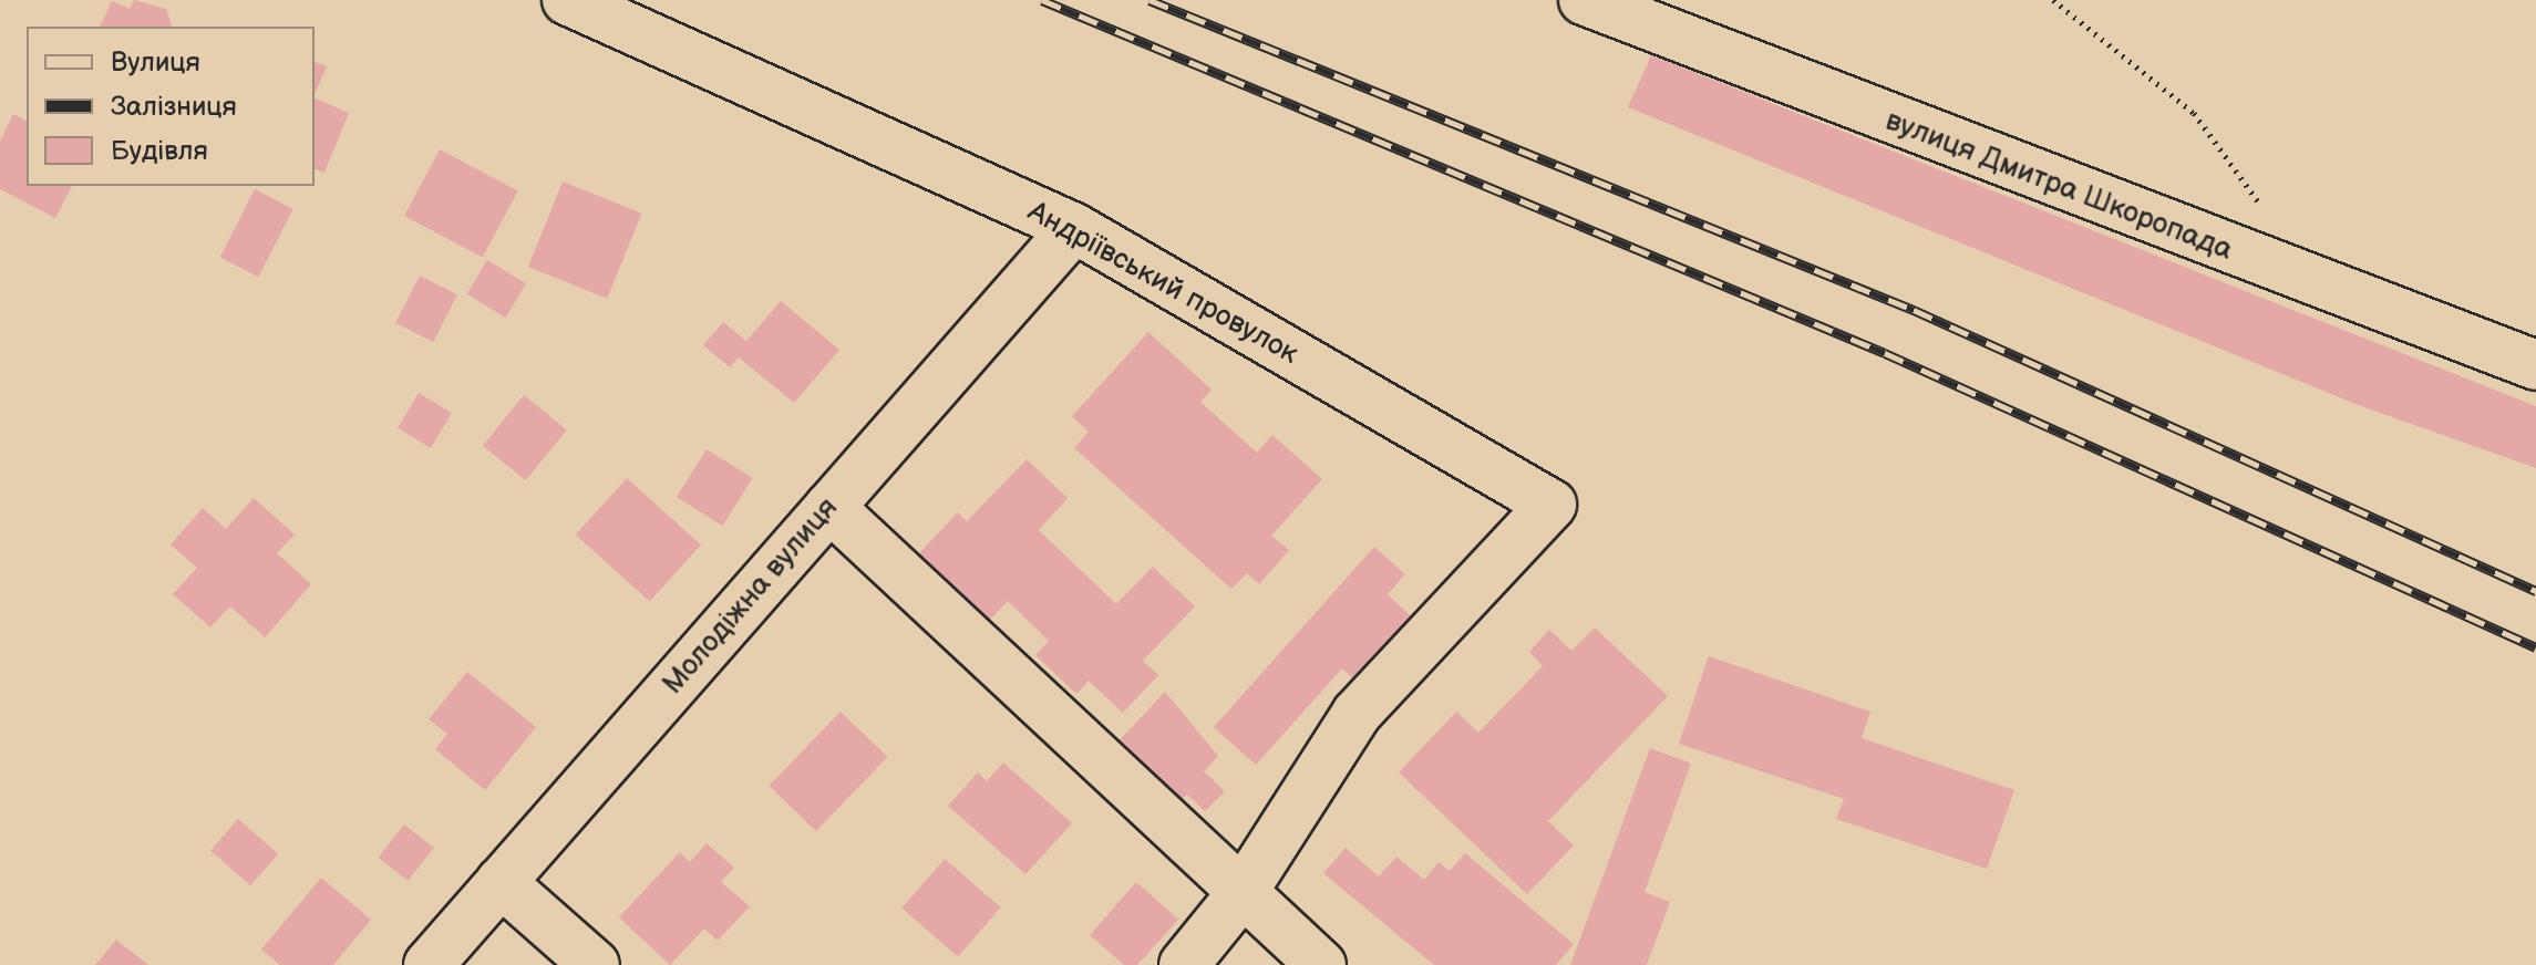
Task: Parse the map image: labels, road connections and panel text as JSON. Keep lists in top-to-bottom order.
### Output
{
  "streets": {
    "street": ["вулиця Дмитра Шкоропада", "Андріївський провулок", "Молодіжна вулиця"]
  },
  "crossings": [
    ["Андріївський провулок", "Молодіжна вулиця"]
  ],
  "legend": ["Вулиця", "Залізниця", "Будівля"]
}
